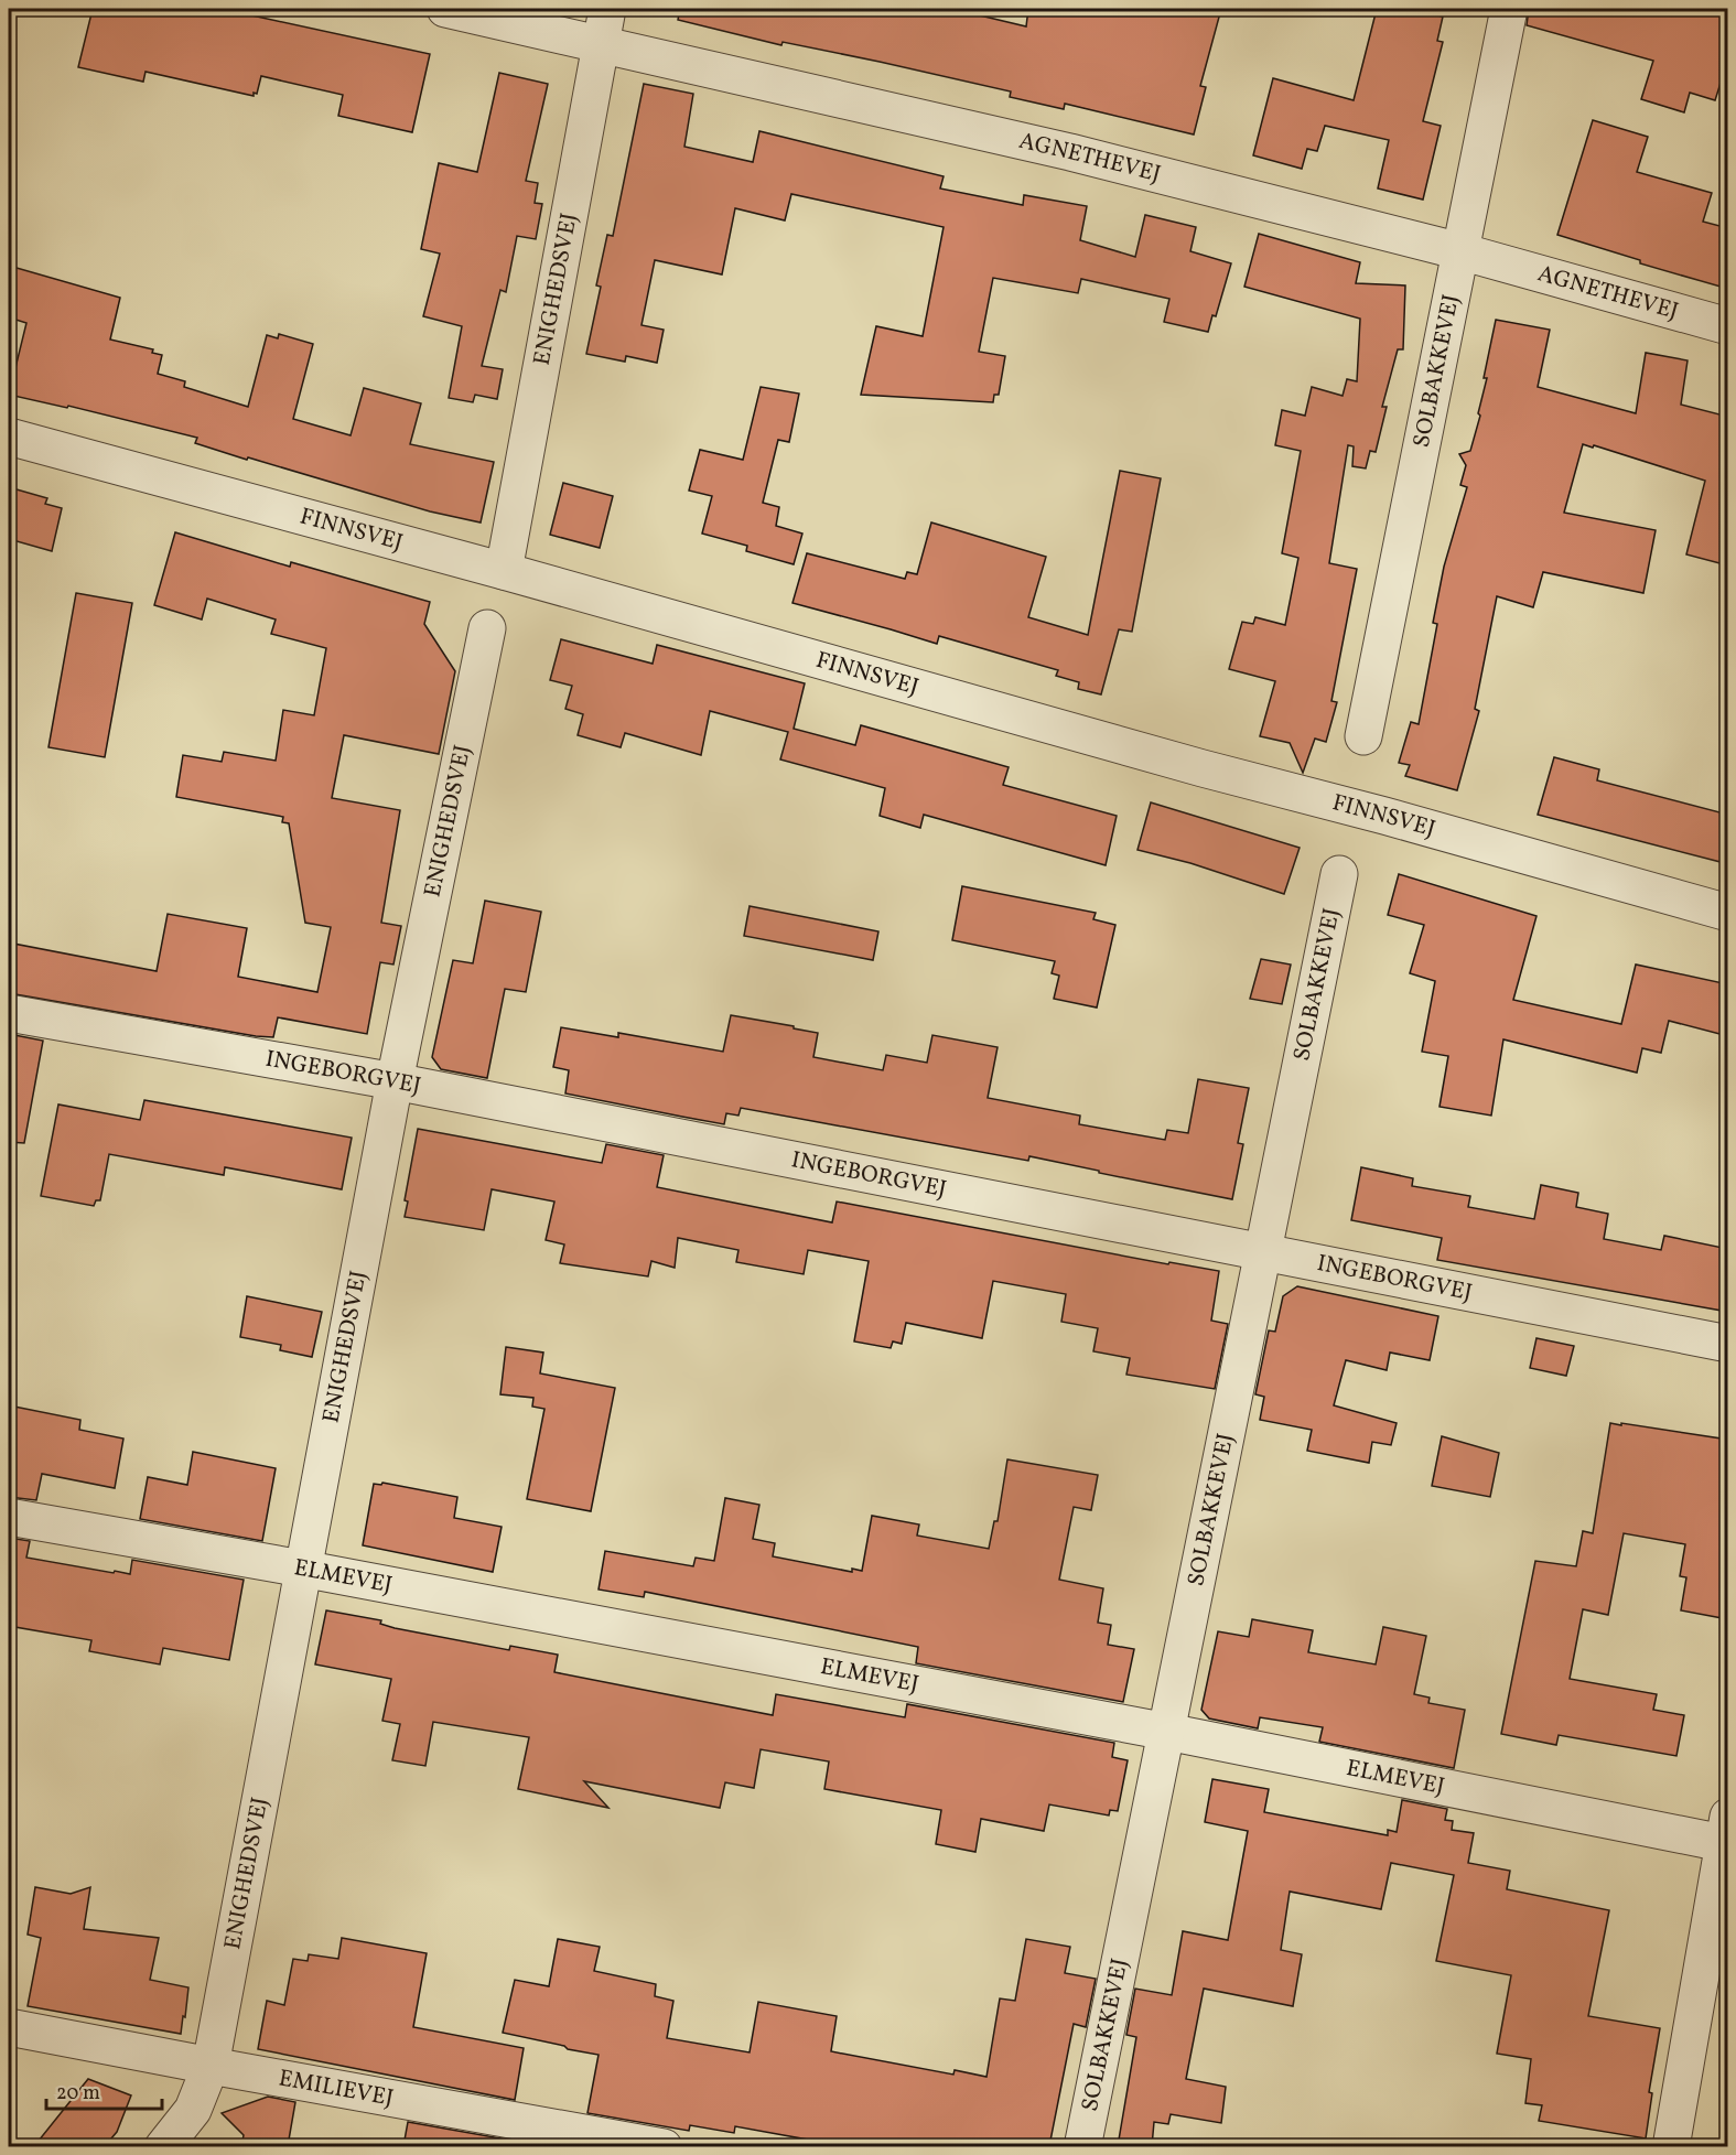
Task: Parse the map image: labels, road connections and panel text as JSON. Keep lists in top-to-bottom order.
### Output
{
  "streets": {
    "street": [
      "AGNETHEVEJ",
      "ENIGHEDSVEJ",
      "SOLBAKKEVEJ",
      "FINNSVEJ",
      "INGEBORGVEJ",
      "ELMEVEJ",
      "EMILIEVEJ"
    ]
  },
  "crossings": [
    ["AGNETHEVEJ", "ENIGHEDSVEJ"],
    ["AGNETHEVEJ", "SOLBAKKEVEJ"],
    ["ENIGHEDSVEJ", "FINNSVEJ"],
    ["ENIGHEDSVEJ", "INGEBORGVEJ"],
    ["ENIGHEDSVEJ", "ELMEVEJ"],
    ["ENIGHEDSVEJ", "EMILIEVEJ"],
    ["SOLBAKKEVEJ", "INGEBORGVEJ"],
    ["SOLBAKKEVEJ", "ELMEVEJ"]
  ],
  "scale_bar": "20 m"
}
